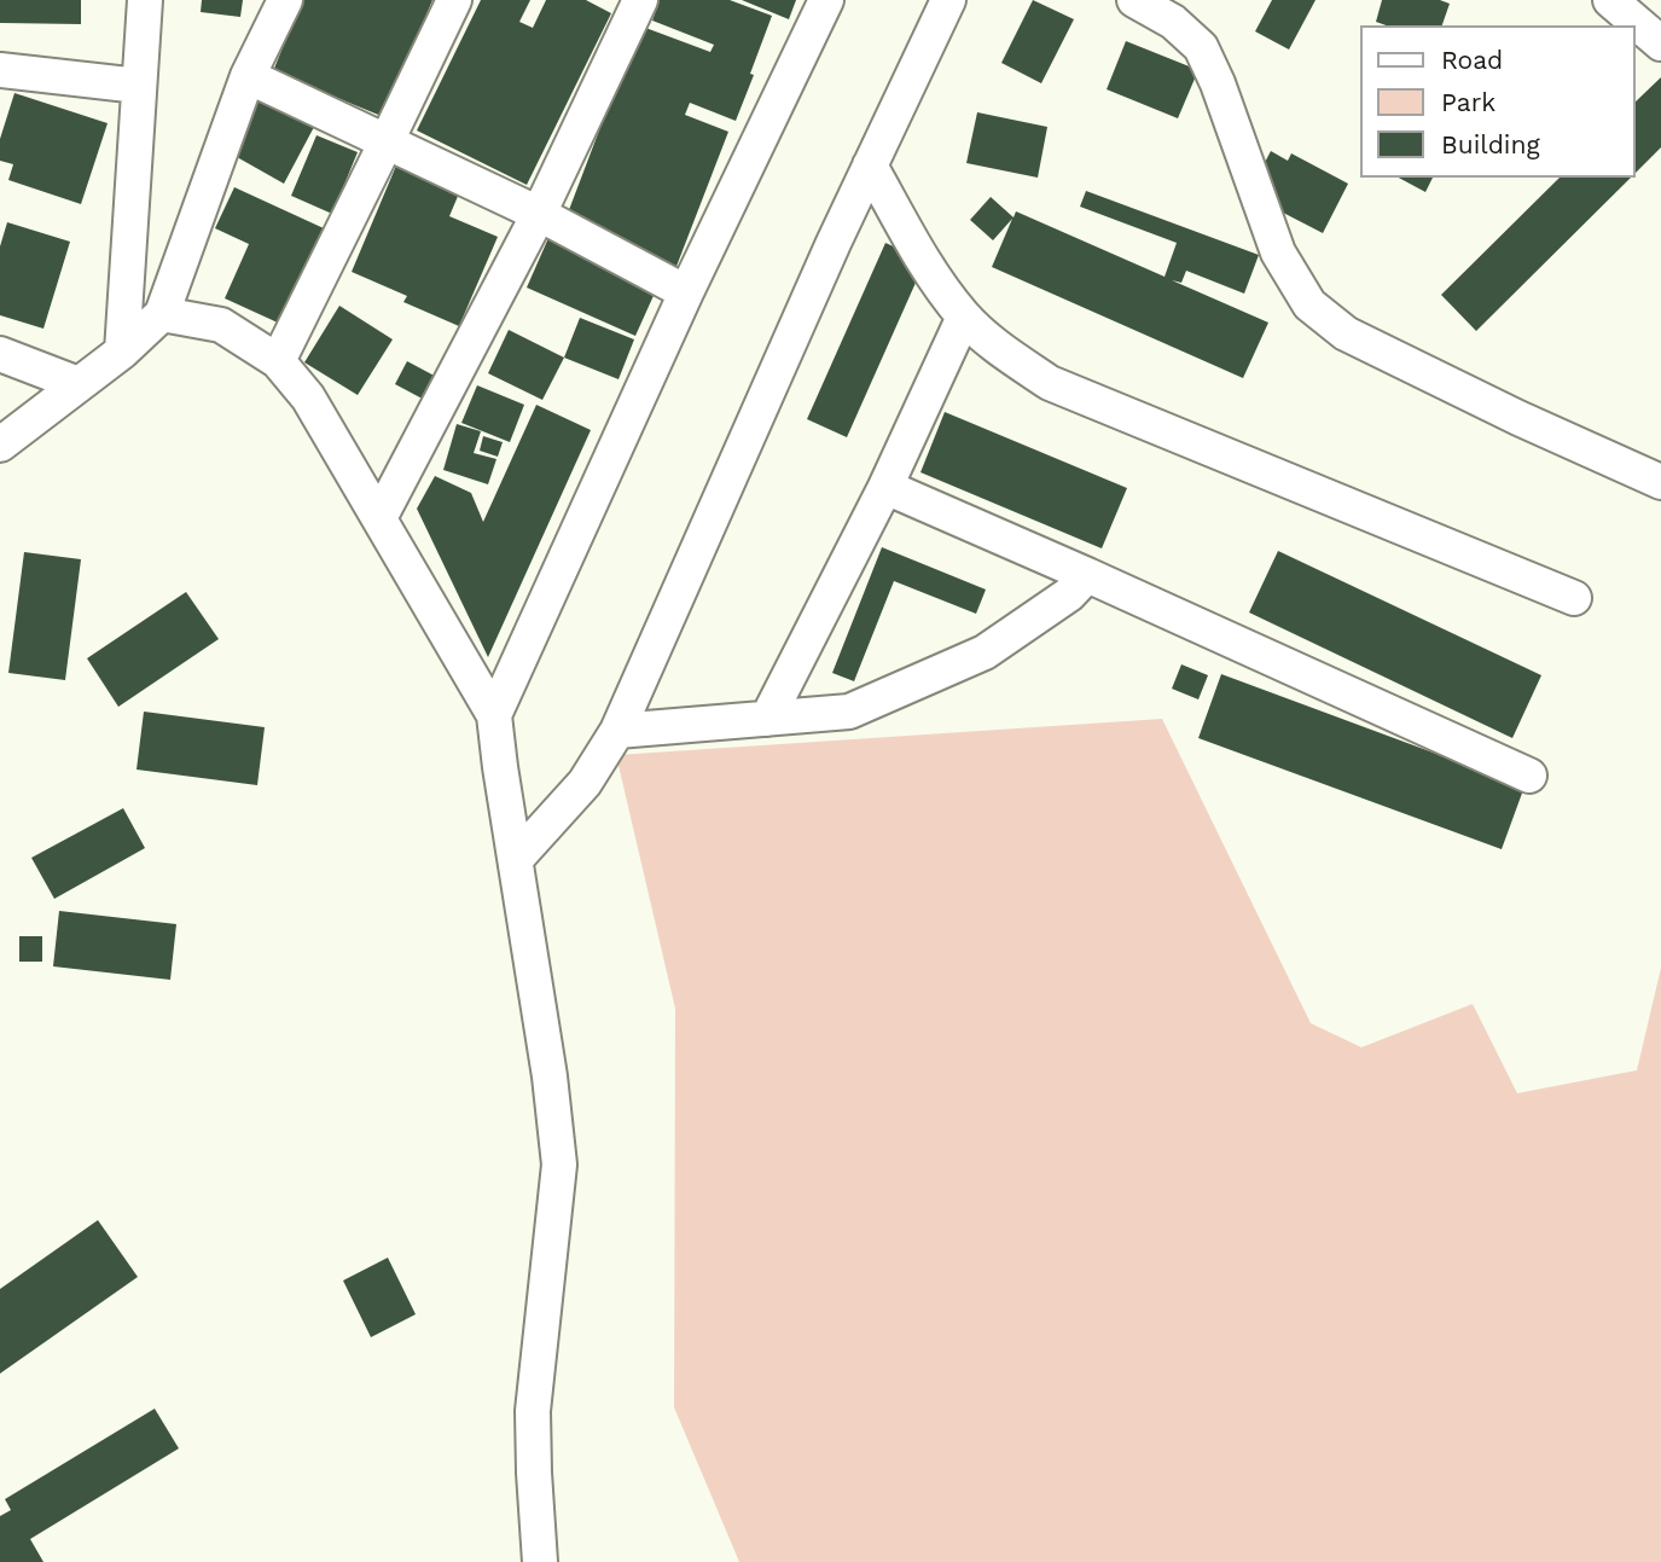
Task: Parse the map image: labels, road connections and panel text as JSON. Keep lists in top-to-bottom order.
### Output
{
  "legend": ["Road", "Park", "Building"]
}
